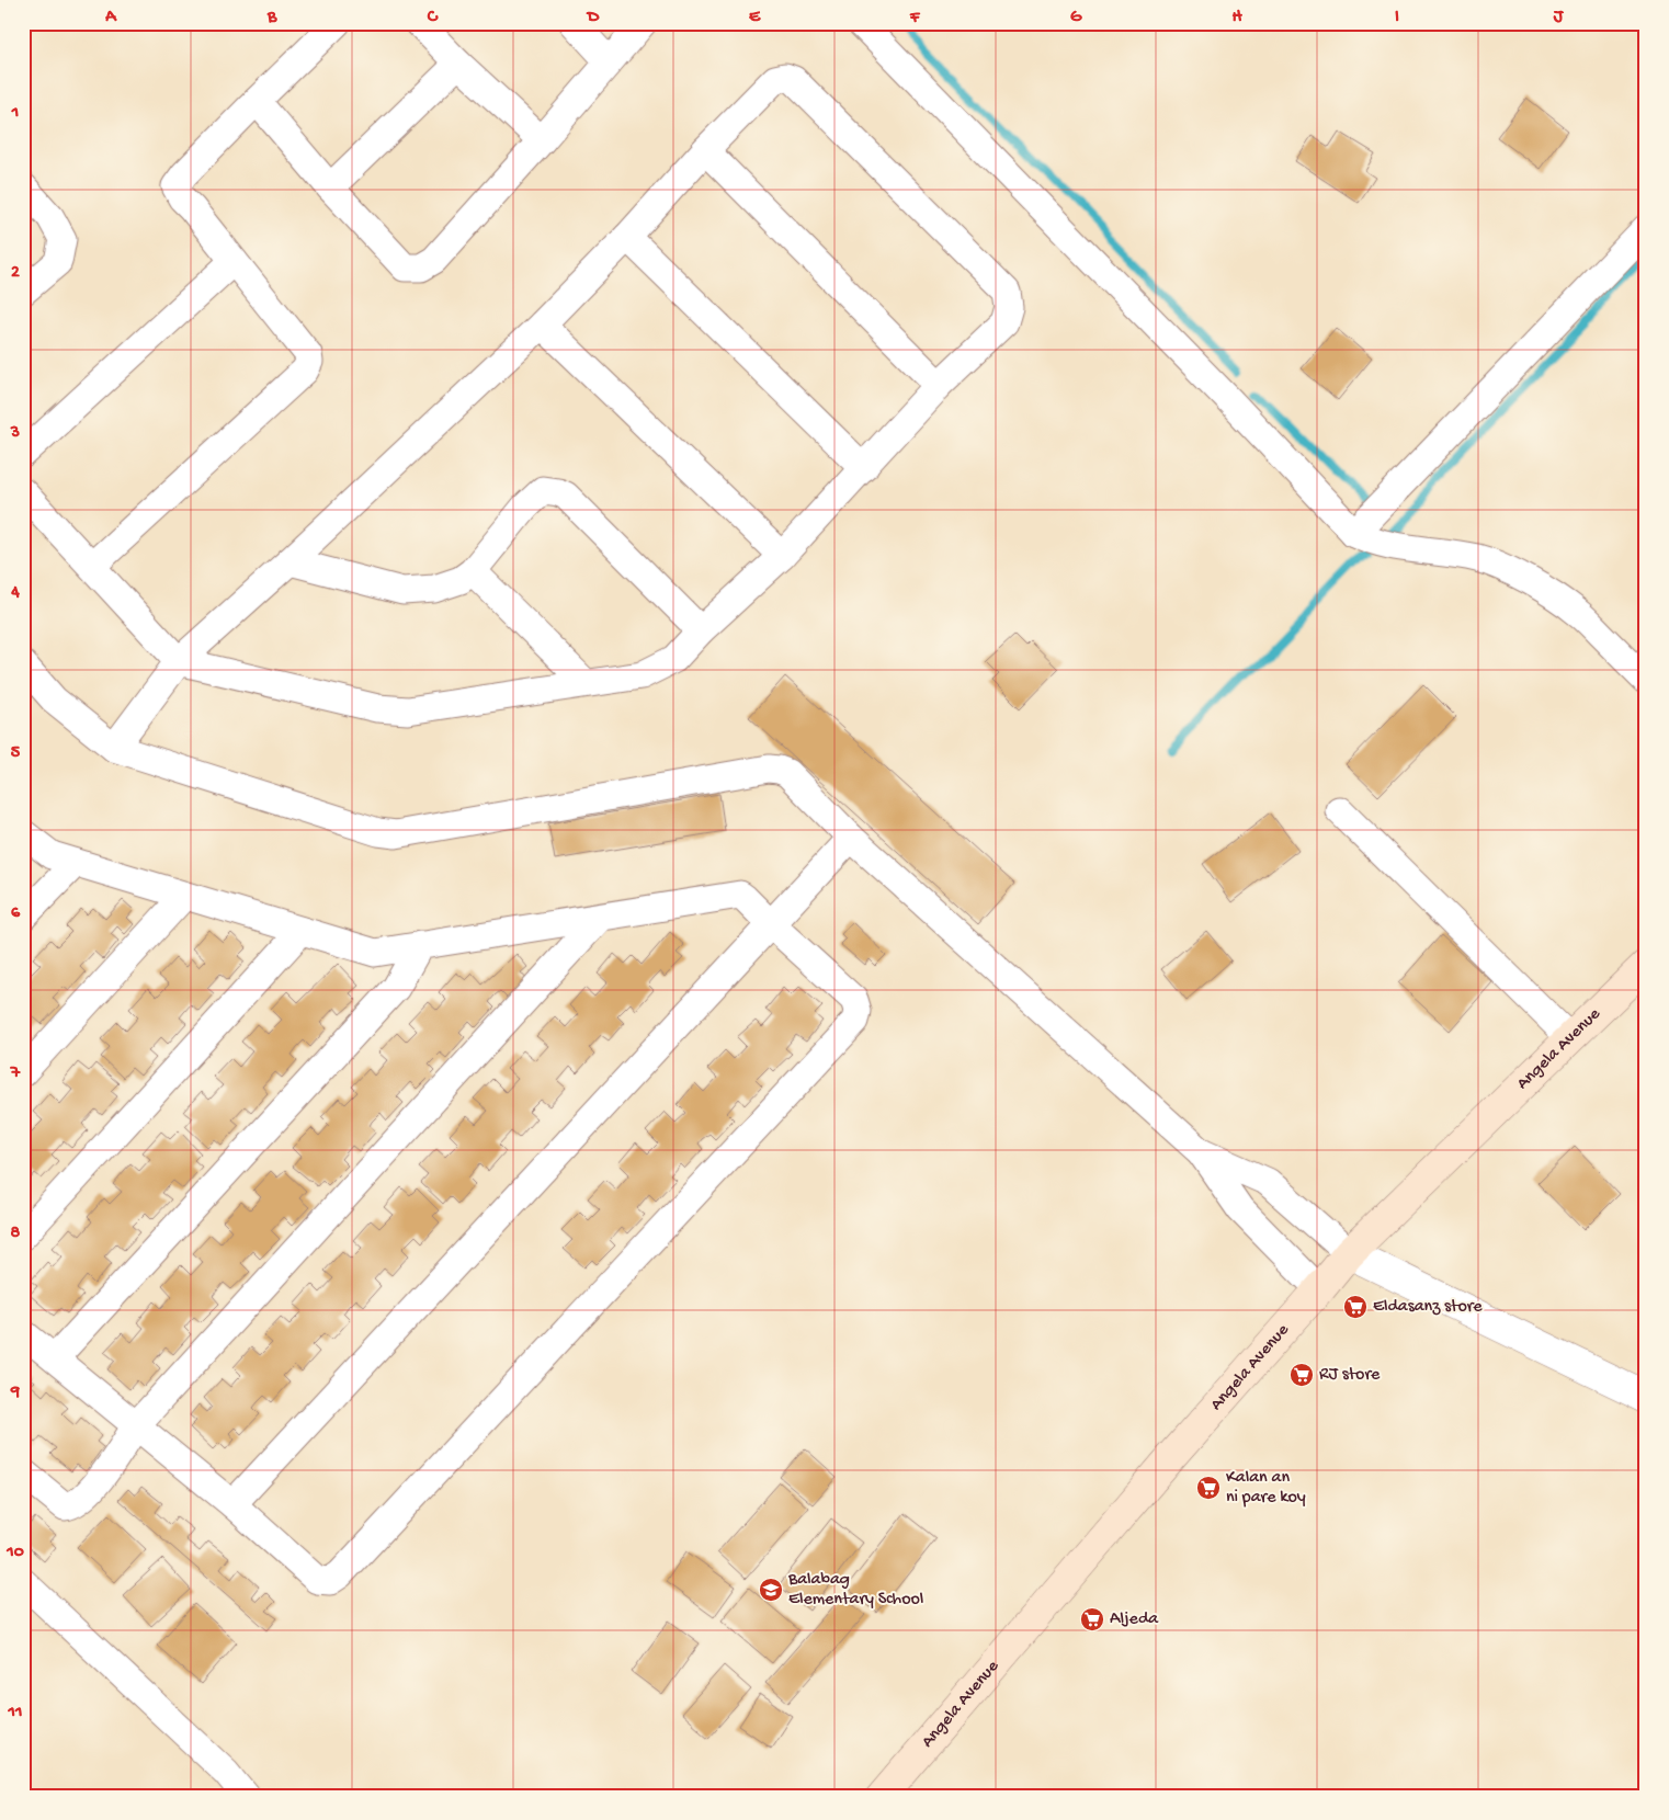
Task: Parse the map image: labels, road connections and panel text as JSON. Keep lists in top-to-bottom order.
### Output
{
  "streets": {
    "main road": ["Angela Avenue"]
  },
  "places": {
    "supermarket": [
      "Eldasanz store",
      "RJ store",
      "Kalan an ni pare koy",
      "Aljeda"
    ],
    "school or university": ["Balabag Elementary School"]
  },
  "grid": {
    "columns": [
      "A",
      "B",
      "C",
      "D",
      "E",
      "F",
      "G",
      "H",
      "I",
      "J"
    ],
    "rows": [
      "1",
      "2",
      "3",
      "4",
      "5",
      "6",
      "7",
      "8",
      "9",
      "10",
      "11"
    ]
  }
}
